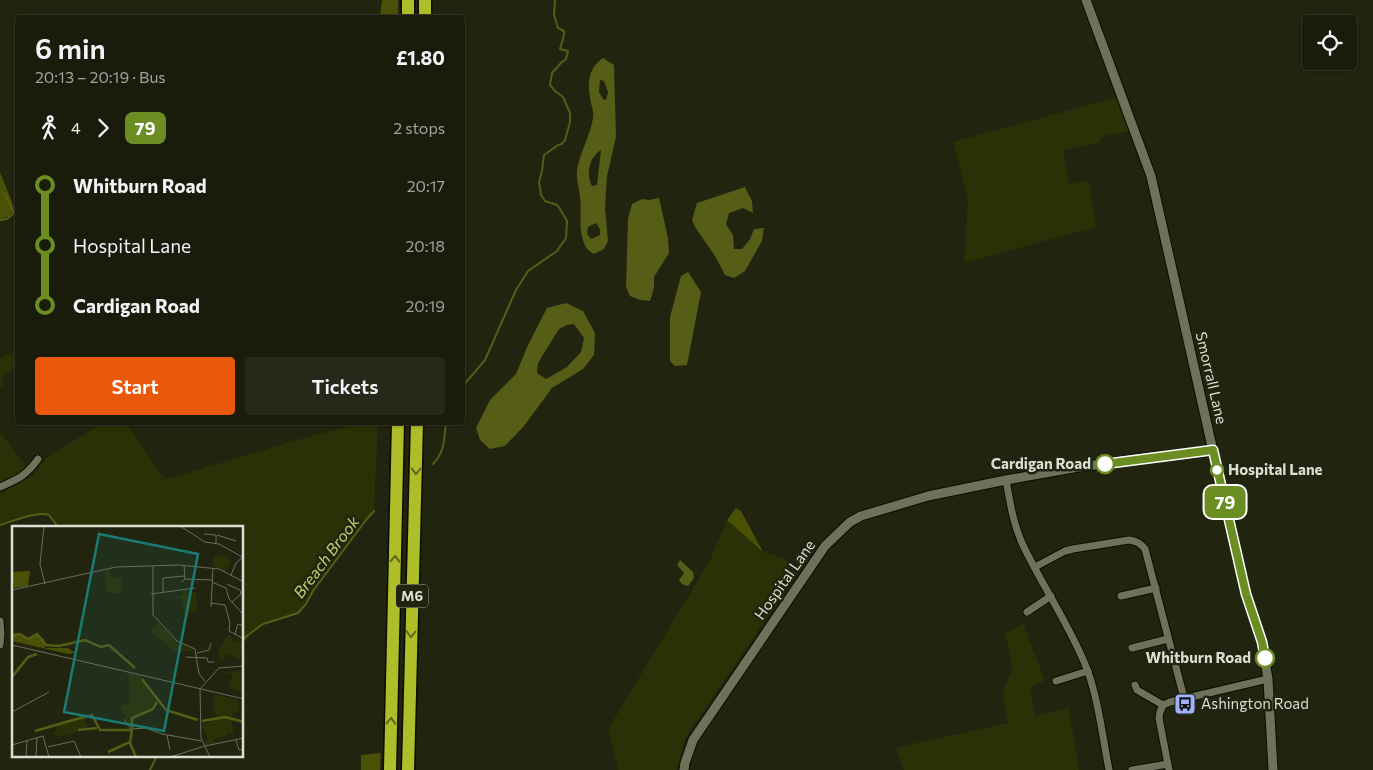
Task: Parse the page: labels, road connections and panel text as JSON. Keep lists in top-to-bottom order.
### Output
{
  "streets": {
    "highway": ["M6"],
    "street": ["Smorrall Lane", "Hospital Lane"]
  },
  "crossings": [
    ["Smorrall Lane", "Hospital Lane"]
  ],
  "water": ["Breach Brook"],
  "places": {
    "other": ["Cardigan Road", "Hospital Lane", "Whitburn Road"],
    "bus stop": ["Ashington Road"]
  },
  "lines": ["bus line 79"],
  "page": {
    "on_map": "79",
    "heading": ["6 min", "20:13 – 20:19 · Bus", "£1.80"],
    "legs": ["4", "79", "2 stops"],
    "list": [
      {
        "name": "Whitburn Road",
        "value": "20:17"
      },
      {
        "name": "Hospital Lane",
        "value": "20:18"
      },
      {
        "name": "Cardigan Road",
        "value": "20:19"
      }
    ],
    "buttons": ["Start", "Tickets"]
  }
}
